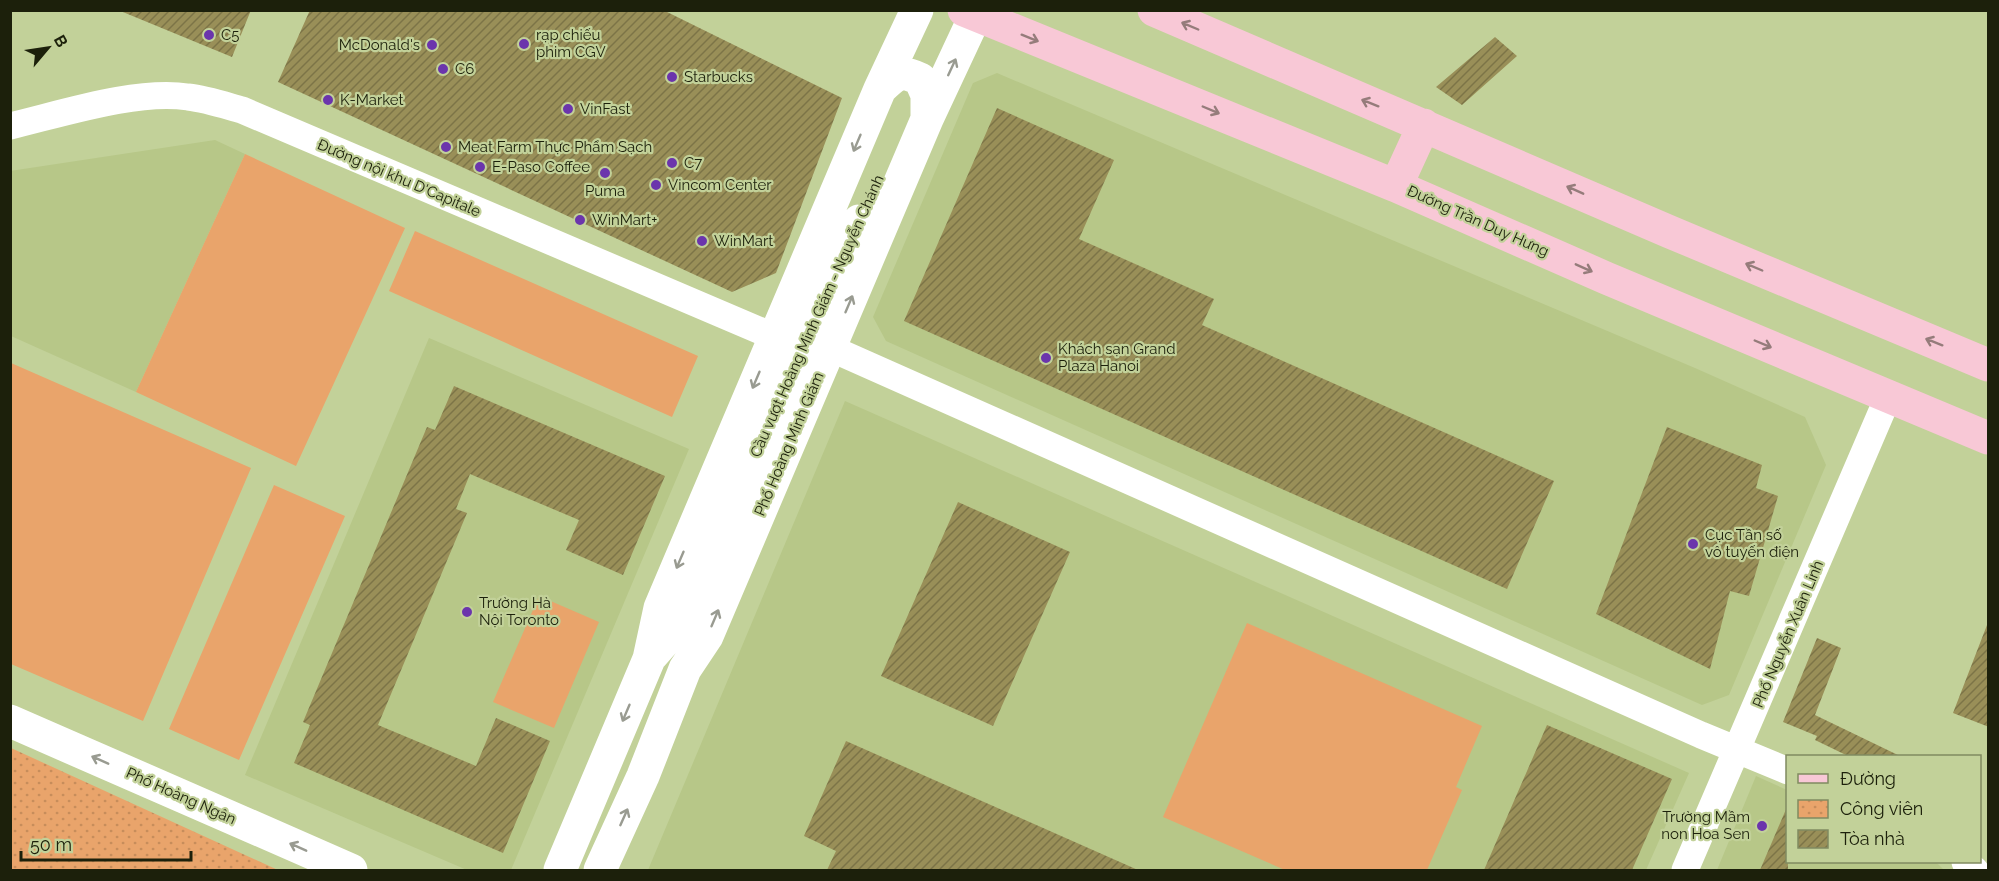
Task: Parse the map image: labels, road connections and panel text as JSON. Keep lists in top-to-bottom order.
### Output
{
  "streets": {
    "main road": ["Đường Trần Duy Hưng"],
    "street": [
      "Đường nội khu D'Capitale",
      "Cầu vượt Hoàng Minh Giám - Nguyễn Chánh",
      "Phố Hoàng Minh Giám",
      "Phố Nguyễn Xuân Linh",
      "Phố Hoàng Ngân"
    ]
  },
  "crossings": [
    ["Đường Trần Duy Hưng", "Cầu vượt Hoàng Minh Giám - Nguyễn Chánh"],
    ["Đường Trần Duy Hưng", "Phố Hoàng Minh Giám"],
    ["Đường Trần Duy Hưng", "Phố Nguyễn Xuân Linh"],
    ["Cầu vượt Hoàng Minh Giám - Nguyễn Chánh", "Phố Hoàng Minh Giám"]
  ],
  "one_way": ["Phố Hoàng Ngân"],
  "places": [
    "C5",
    "rạp chiếu phim CGV",
    "McDonald's",
    "C6",
    "Starbucks",
    "K-Market",
    "VinFast",
    "Meat Farm Thực Phẩm Sạch",
    "C7",
    "E-Paso Coffee",
    "Puma",
    "Vincom Center",
    "WinMart+",
    "WinMart",
    "Khách sạn Grand Plaza Hanoi",
    "Cục Tần số vô tuyến điện",
    "Trường Hà Nội Toronto",
    "Trường Mầm non Hoa Sen"
  ],
  "legend": ["Đường", "Công viên", "Tòa nhà"],
  "scale_bar": "50 m",
  "north": "top right"
}
